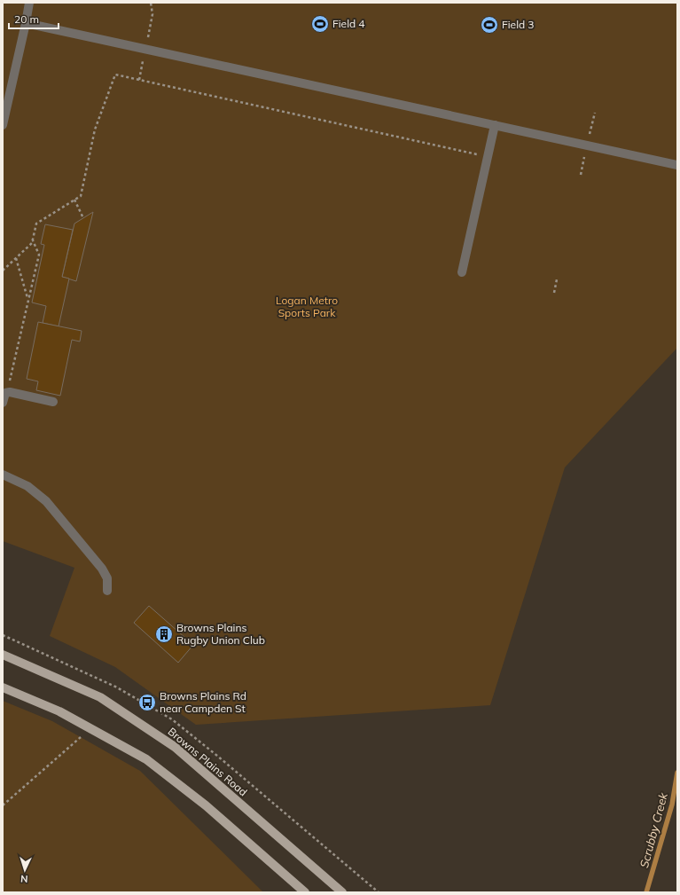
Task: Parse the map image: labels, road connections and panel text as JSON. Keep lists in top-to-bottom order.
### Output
{
  "streets": {
    "main road": ["Browns Plains Road"]
  },
  "water": ["Scrubby Creek"],
  "parks": ["Logan Metro Sports Park"],
  "places": {
    "sports": ["Field 4", "Field 3"],
    "building": ["Browns Plains Rugby Union Club"],
    "bus stop": ["Browns Plains Rd near Campden St"]
  },
  "scale_bar": "20 m",
  "north": "bottom"
}
